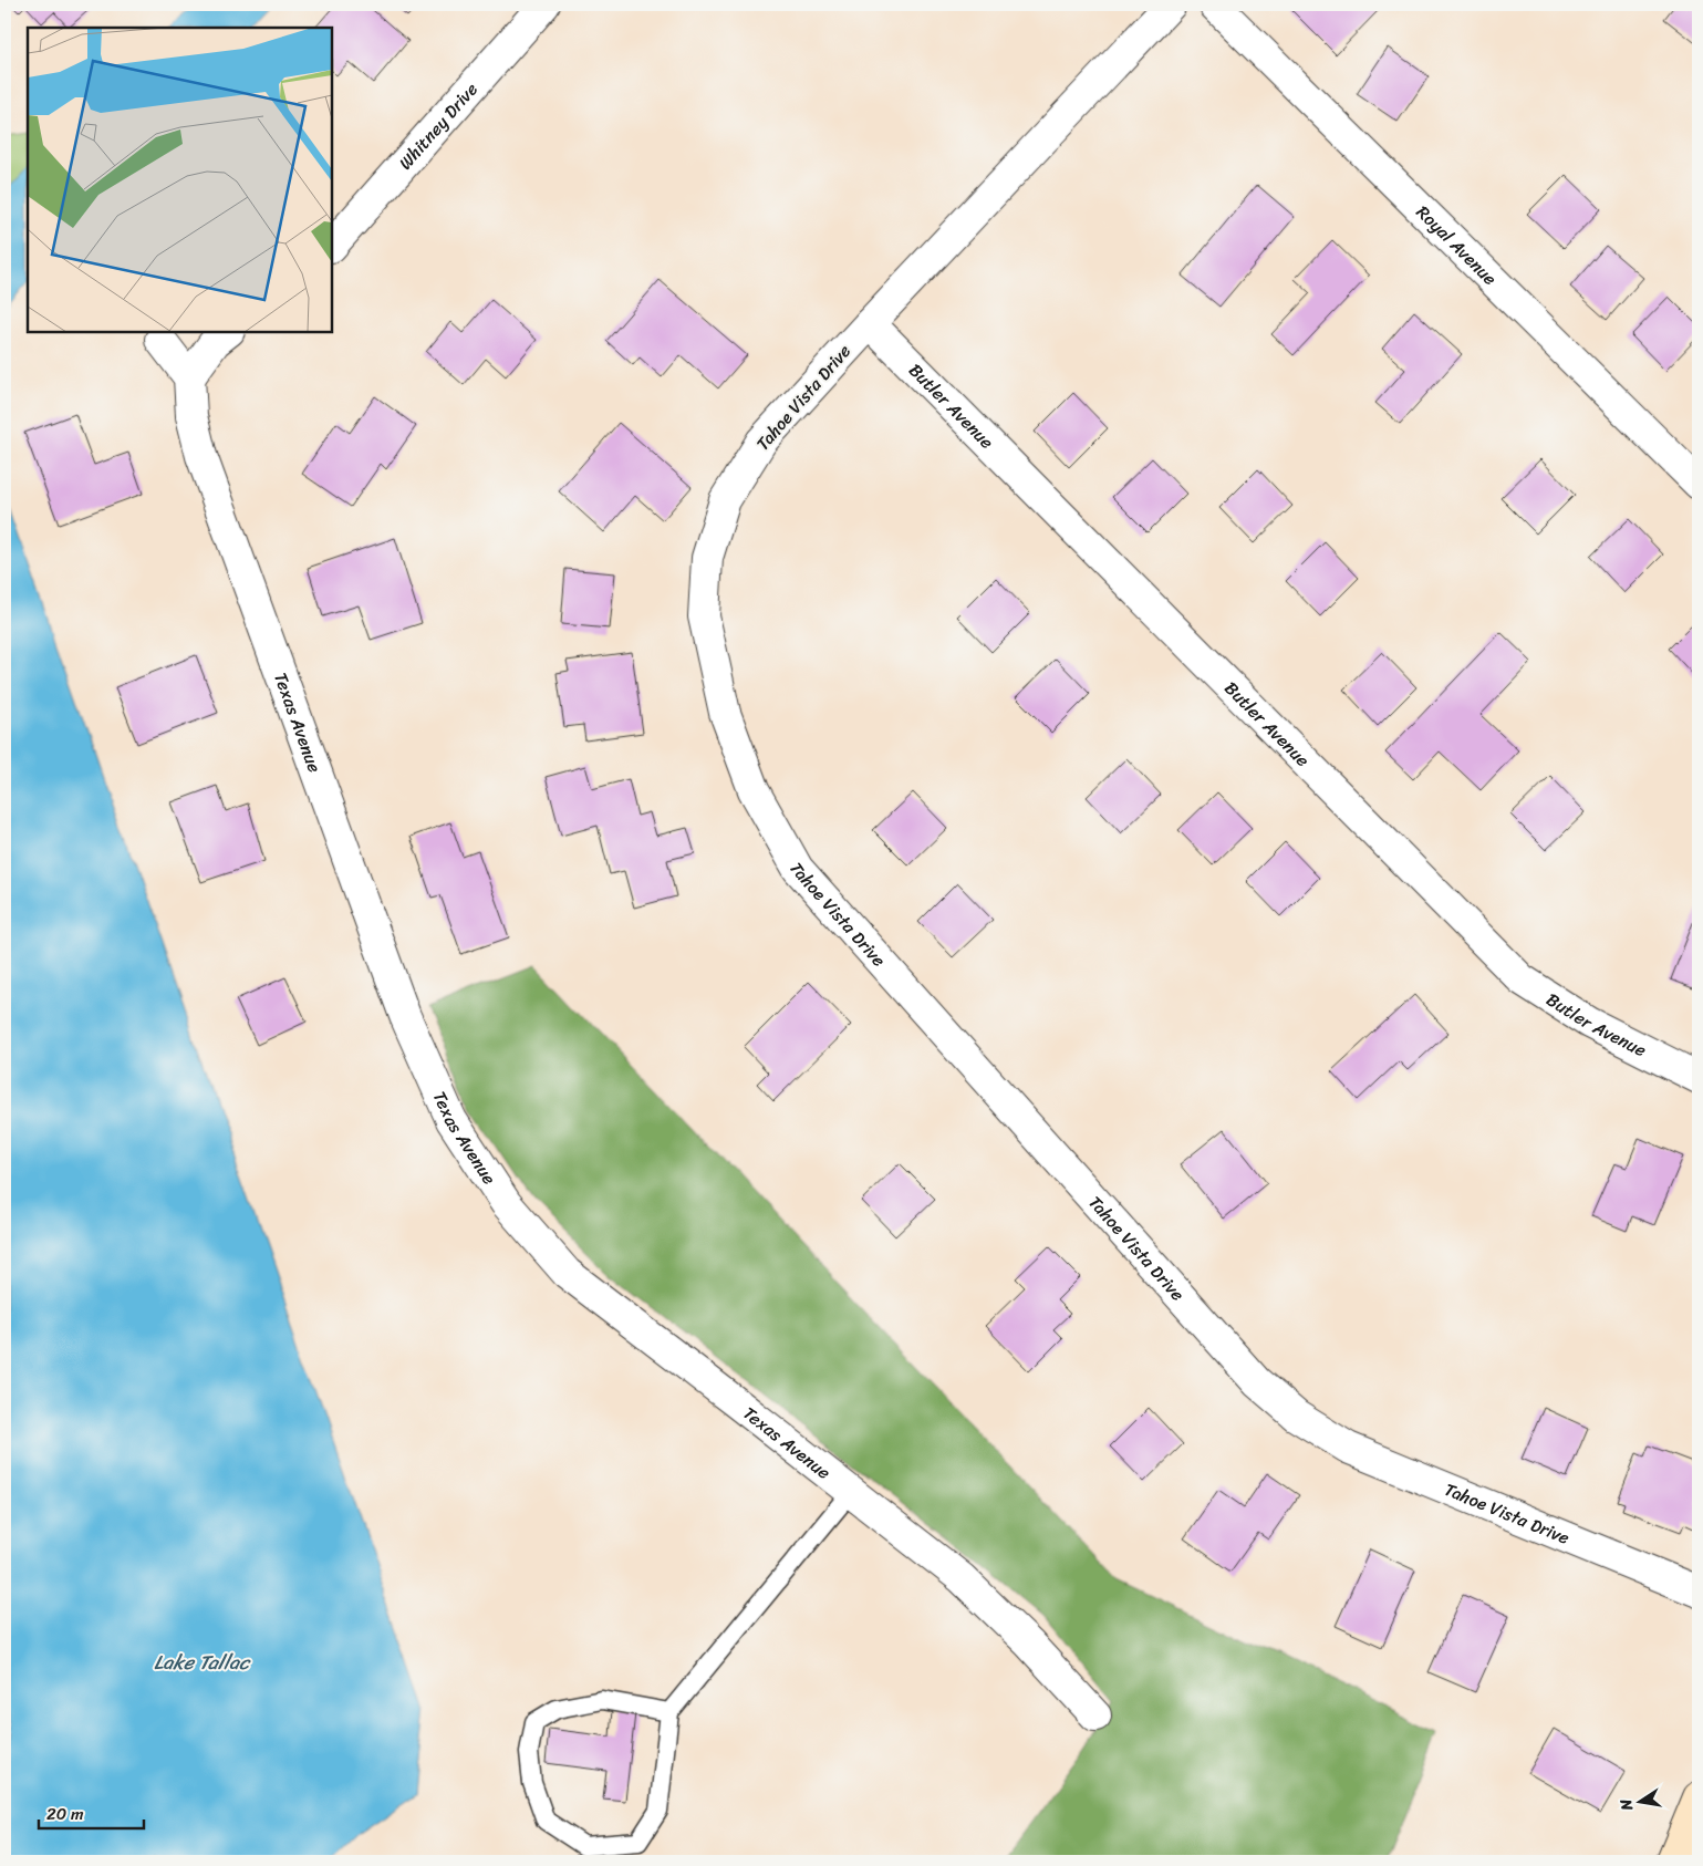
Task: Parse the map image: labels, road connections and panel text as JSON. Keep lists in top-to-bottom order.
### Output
{
  "streets": {
    "street": [
      "Whitney Drive",
      "Royal Avenue",
      "Tahoe Vista Drive",
      "Butler Avenue",
      "Texas Avenue"
    ]
  },
  "crossings": [
    ["Tahoe Vista Drive", "Butler Avenue"]
  ],
  "water": ["Lake Tallac"],
  "scale_bar": "20 m",
  "north": "left"
}
